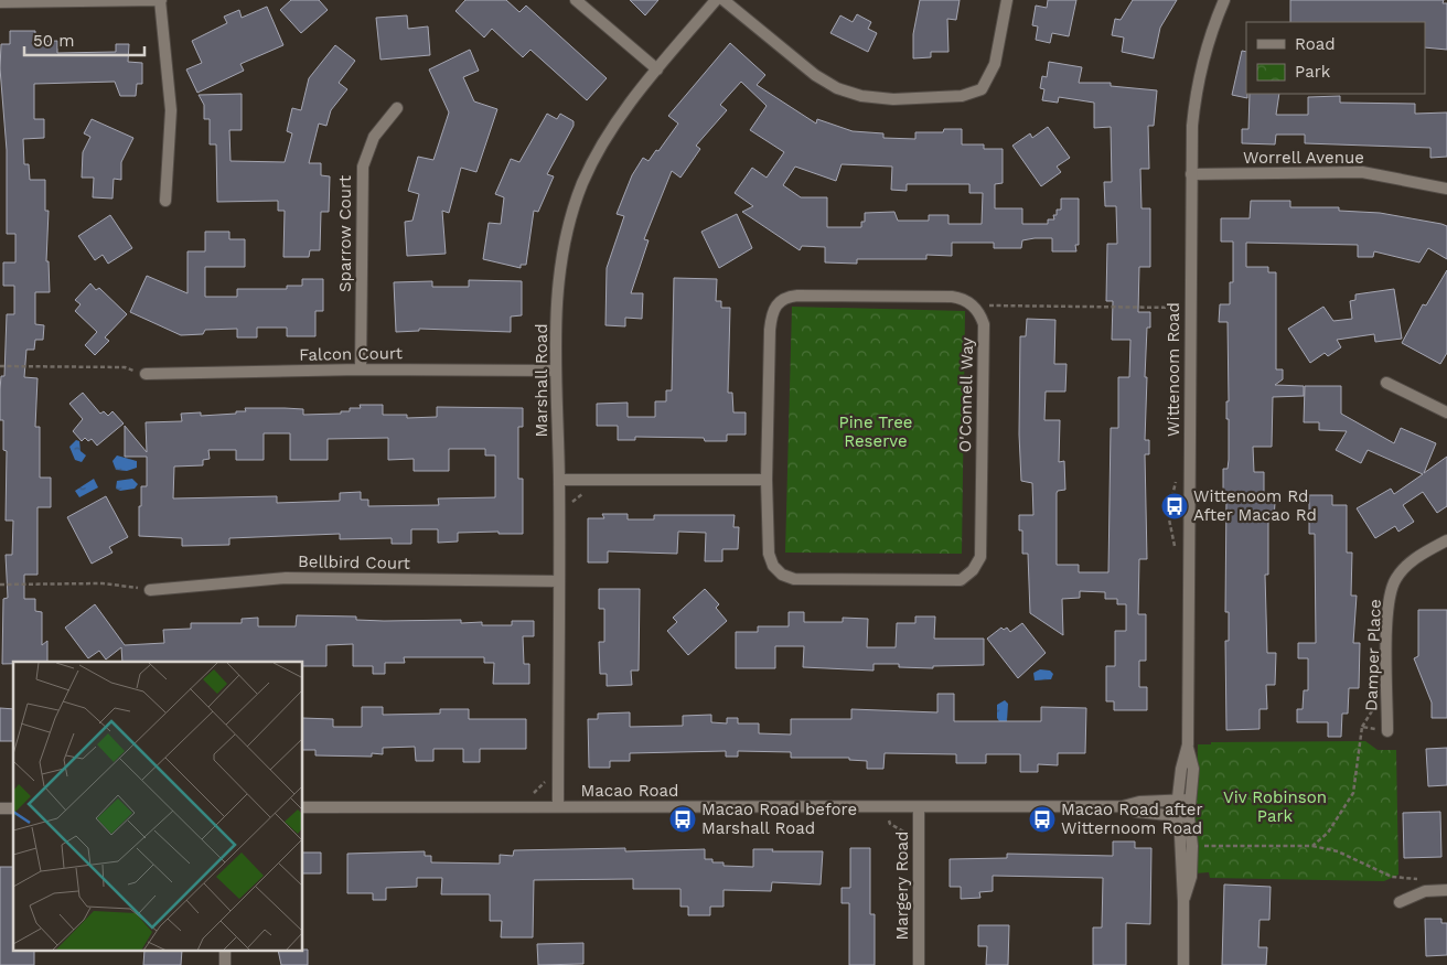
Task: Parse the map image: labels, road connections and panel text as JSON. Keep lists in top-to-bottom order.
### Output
{
  "streets": {
    "street": [
      "Worrell Avenue",
      "Sparrow Court",
      "Falcon Court",
      "Wittenoom Road",
      "Marshall Road",
      "O'Connell Way",
      "Bellbird Court",
      "Damper Place",
      "Macao Road",
      "Margery Road"
    ]
  },
  "crossings": [
    ["Worrell Avenue", "Wittenoom Road"],
    ["Sparrow Court", "Falcon Court"],
    ["Falcon Court", "Marshall Road"],
    ["Wittenoom Road", "Macao Road"],
    ["Marshall Road", "Bellbird Court"],
    ["Marshall Road", "Macao Road"],
    ["Macao Road", "Margery Road"]
  ],
  "parks": ["Pine Tree Reserve", "Viv Robinson Park"],
  "places": {
    "bus stop": ["Wittenoom Rd After Macao Rd", "Macao Road before Marshall Road", "Macao Road after Witternoom Road"]
  },
  "legend": ["Road", "Park"],
  "scale_bar": "50 m"
}
